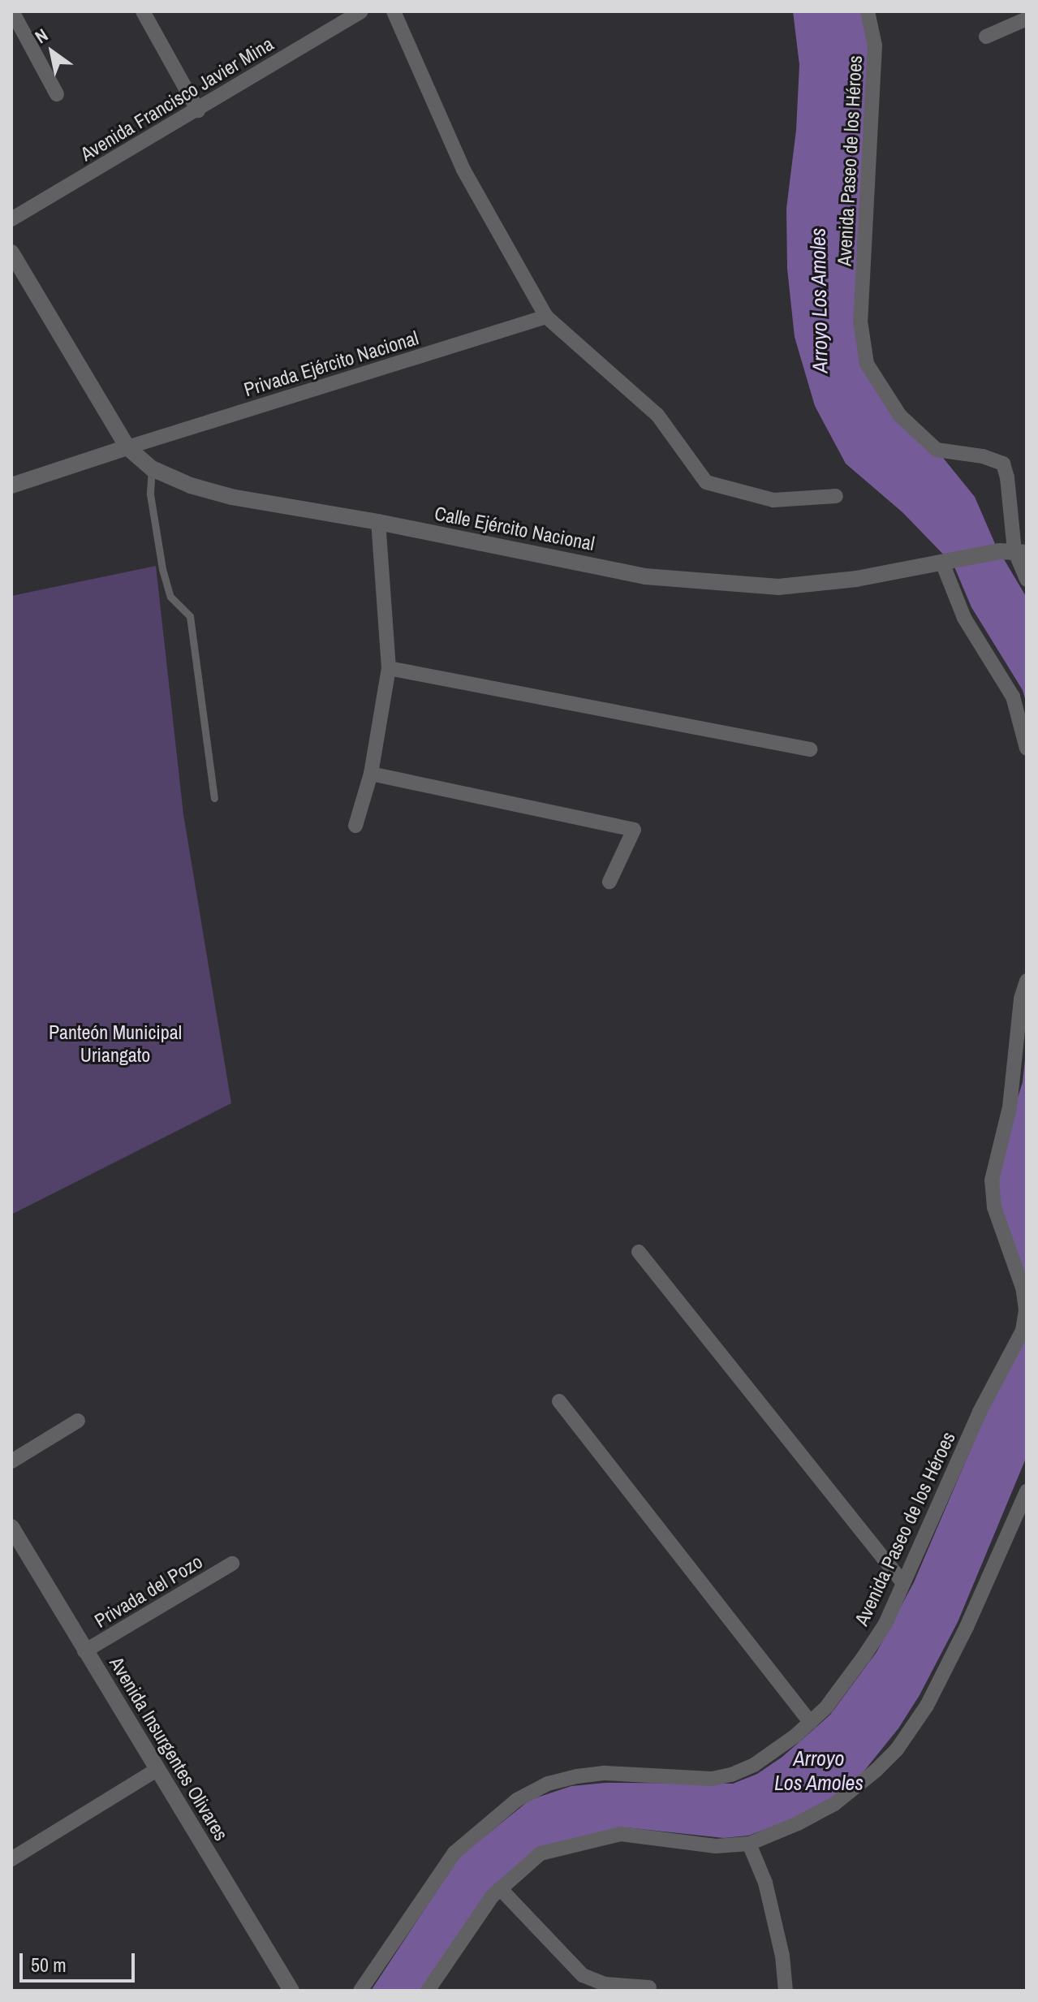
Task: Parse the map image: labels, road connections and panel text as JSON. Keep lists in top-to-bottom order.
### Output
{
  "streets": {
    "street": [
      "Avenida Francisco Javier Mina",
      "Avenida Paseo de los Héroes",
      "Privada Ejército Nacional",
      "Calle Ejército Nacional",
      "Privada del Pozo",
      "Avenida Insurgentes Olivares"
    ]
  },
  "crossings": [
    ["Avenida Paseo de los Héroes", "Calle Ejército Nacional"],
    ["Privada Ejército Nacional", "Calle Ejército Nacional"],
    ["Privada del Pozo", "Avenida Insurgentes Olivares"]
  ],
  "water": ["Arroyo Los Amoles"],
  "parks": ["Panteón Municipal Uriangato"],
  "scale_bar": "50 m",
  "north": "top left"
}
